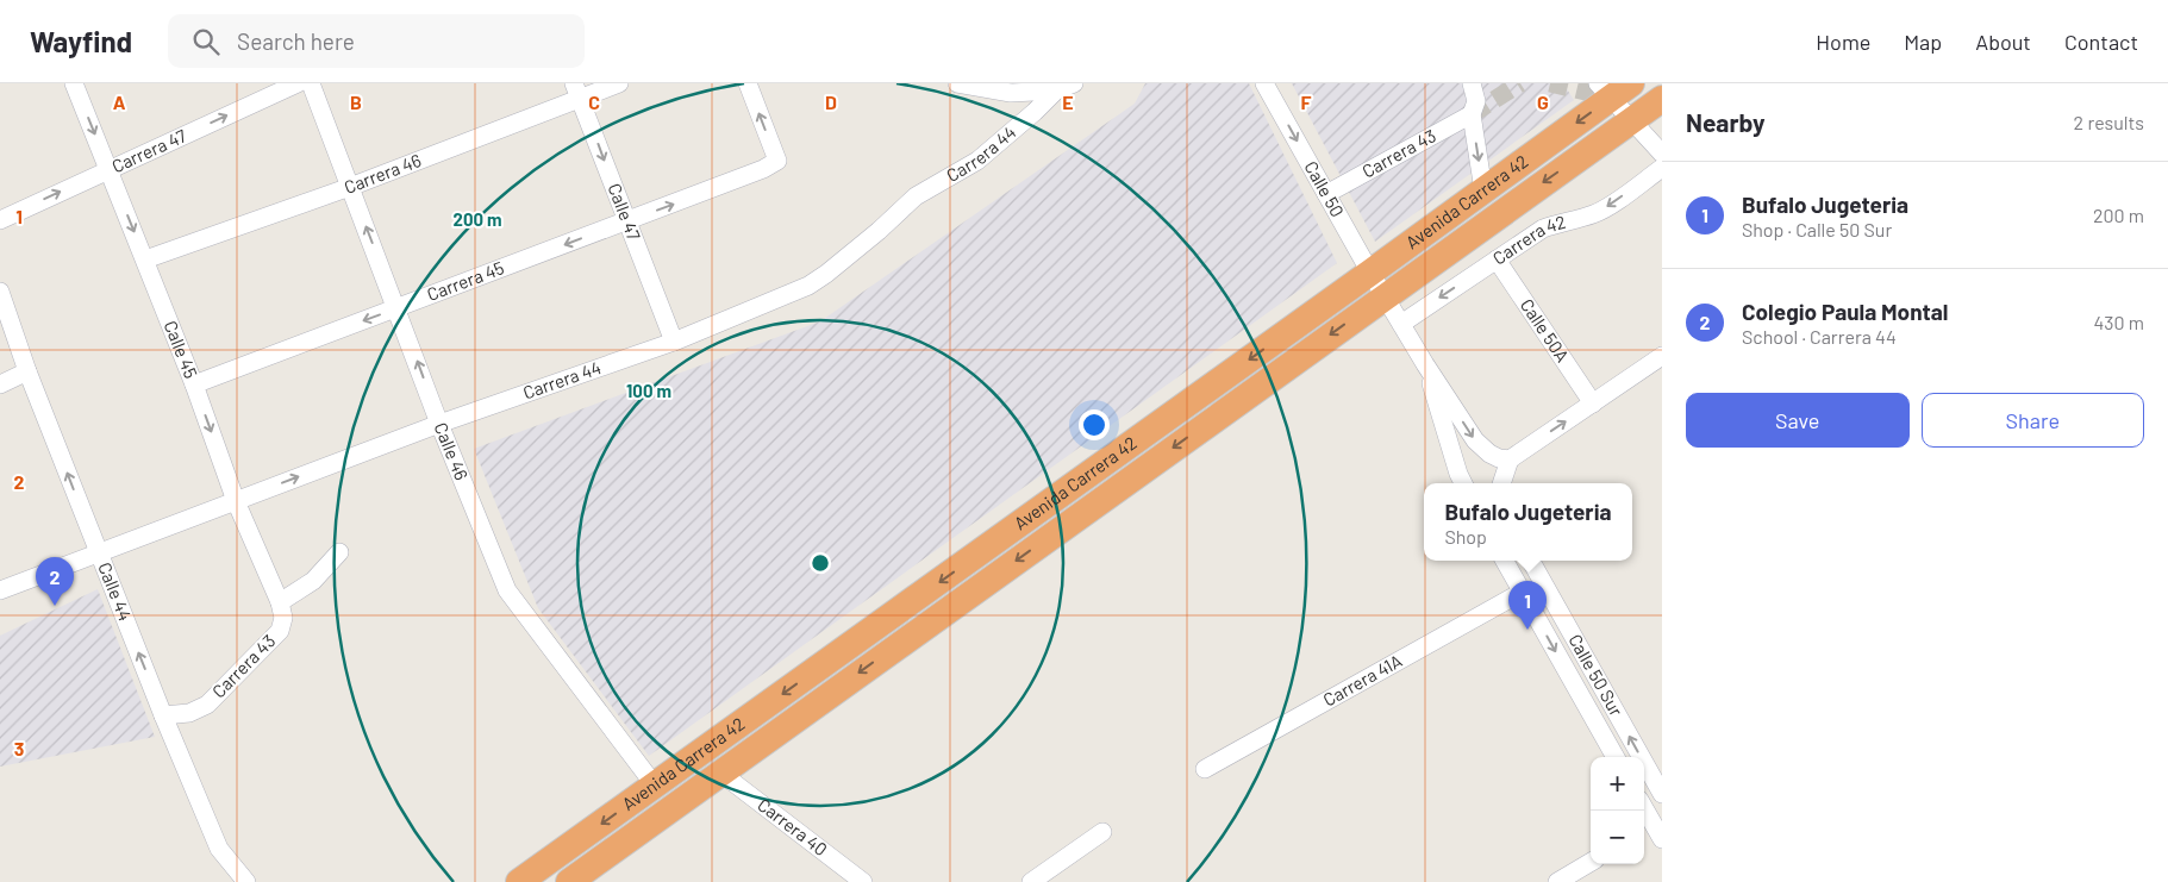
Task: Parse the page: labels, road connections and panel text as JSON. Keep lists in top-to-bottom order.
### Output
{
  "streets": {
    "highway": ["Avenida Carrera 42"],
    "street": [
      "Carrera 47",
      "Carrera 44",
      "Carrera 43",
      "Carrera 46",
      "Calle 50",
      "Calle 47",
      "Carrera 42",
      "Carrera 45",
      "Calle 50A",
      "Calle 45",
      "Calle 46",
      "Calle 44",
      "Calle 50 Sur",
      "Carrera 41A",
      "Carrera 40"
    ]
  },
  "crossings": [
    ["Carrera 47", "Calle 45"],
    ["Carrera 44", "Calle 47"],
    ["Carrera 44", "Calle 45"],
    ["Carrera 44", "Calle 46"],
    ["Carrera 44", "Calle 44"],
    ["Carrera 43", "Calle 50"],
    ["Carrera 43", "Calle 45"],
    ["Carrera 43", "Calle 44"],
    ["Carrera 46", "Calle 47"],
    ["Carrera 46", "Calle 45"],
    ["Carrera 46", "Calle 46"],
    ["Calle 50", "Avenida Carrera 42"],
    ["Avenida Carrera 42", "Calle 46"],
    ["Avenida Carrera 42", "Carrera 40"],
    ["Calle 47", "Carrera 45"],
    ["Carrera 42", "Calle 50A"],
    ["Carrera 45", "Calle 45"],
    ["Carrera 45", "Calle 46"],
    ["Calle 50 Sur", "Carrera 41A"]
  ],
  "one_way": [
    "Carrera 47",
    "Calle 50",
    "Avenida Carrera 42",
    "Calle 47",
    "Carrera 42",
    "Calle 45",
    "Calle 44"
  ],
  "page": {
    "header": "Wayfind",
    "search": "Search here",
    "nav": [
      "Home",
      "Map",
      "About",
      "Contact"
    ],
    "heading": ["Nearby", "2 results"],
    "list": [
      {
        "mark": "1",
        "name": "Bufalo Jugeteria",
        "note": "Shop · Calle 50 Sur",
        "value": "200 m"
      },
      {
        "mark": "2",
        "name": "Colegio Paula Montal",
        "note": "School · Carrera 44",
        "value": "430 m"
      }
    ],
    "buttons": ["Save", "Share"],
    "popup": ["Bufalo Jugeteria", "Shop"],
    "pins": ["2", "1"],
    "map_buttons": ["+", "−"]
  },
  "grid": {
    "columns": [
      "A",
      "B",
      "C",
      "D",
      "E",
      "F",
      "G"
    ],
    "rows": ["1", "2", "3"]
  },
  "rings": ["200 m", "100 m"]
}
